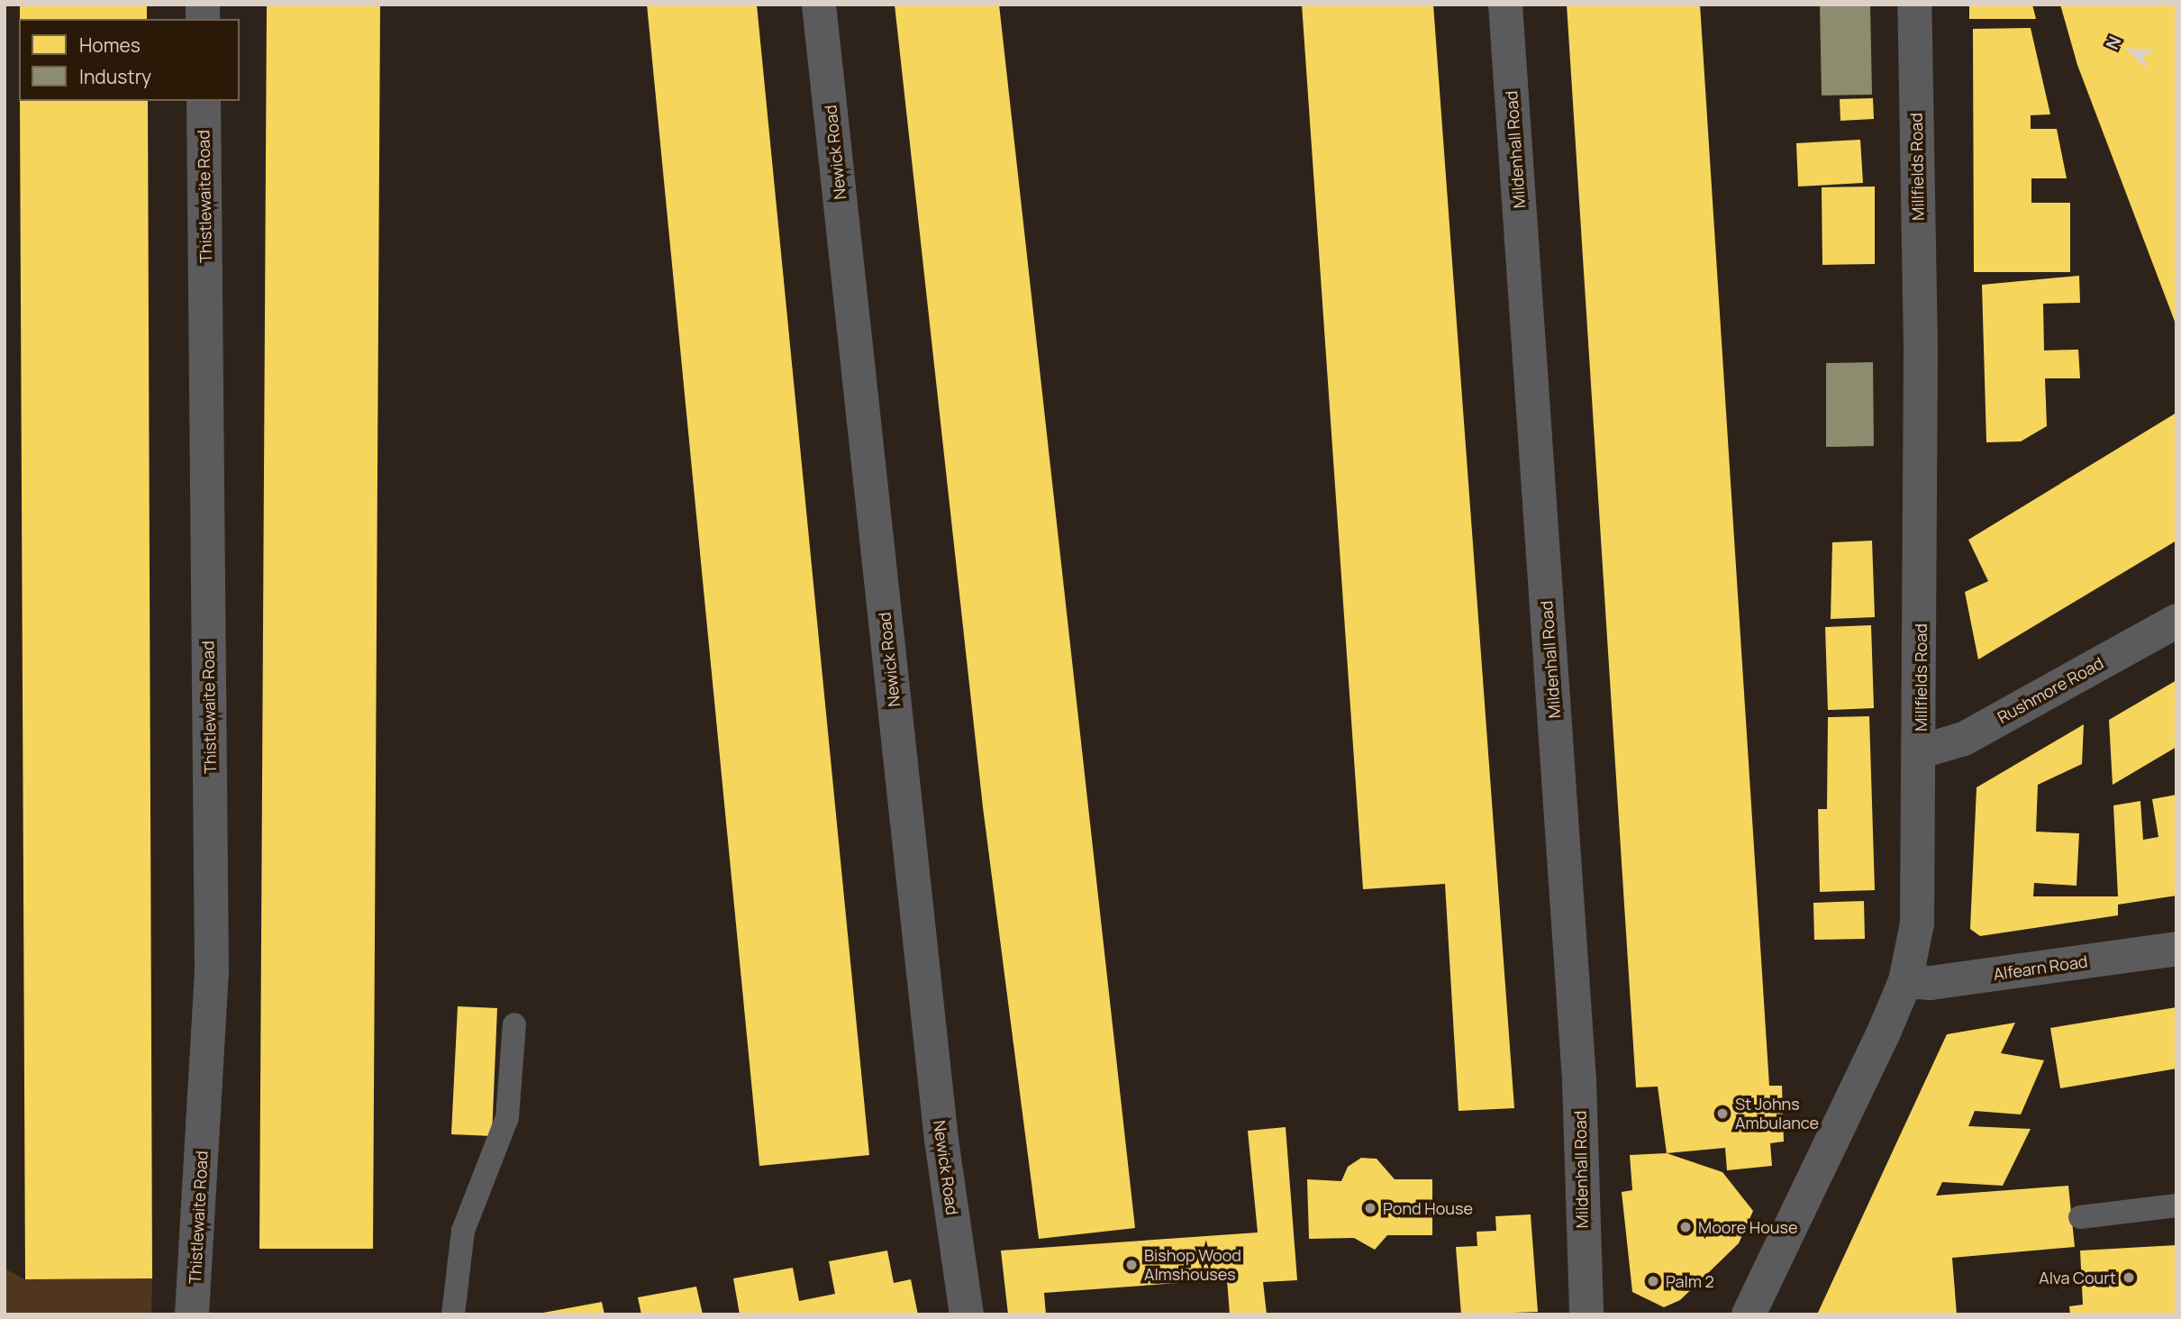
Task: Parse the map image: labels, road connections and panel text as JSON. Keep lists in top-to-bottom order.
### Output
{
  "streets": {
    "street": [
      "Mildenhall Road",
      "Newick Road",
      "Millfields Road",
      "Thistlewaite Road",
      "Rushmore Road",
      "Alfearn Road"
    ]
  },
  "crossings": [
    ["Millfields Road", "Rushmore Road"],
    ["Millfields Road", "Alfearn Road"]
  ],
  "places": [
    "St Johns Ambulance",
    "Pond House",
    "Moore House",
    "Bishop Wood Almshouses",
    "Alva Court",
    "Palm 2"
  ],
  "legend": ["Homes", "Industry"],
  "north": "top left"
}
